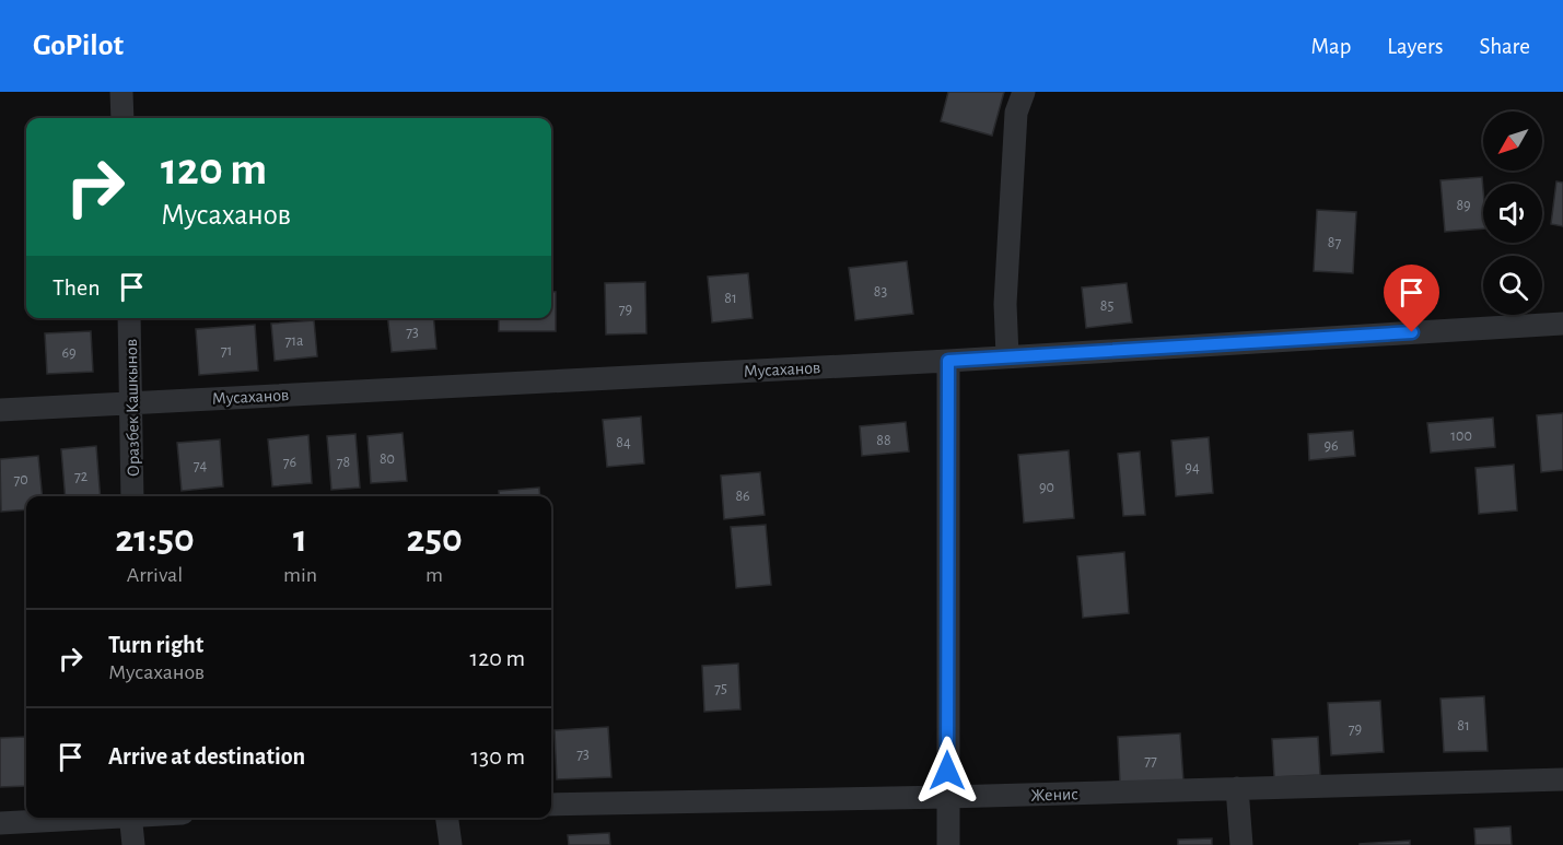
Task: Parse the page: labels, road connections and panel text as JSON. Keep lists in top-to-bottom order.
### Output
{
  "streets": {
    "street": ["Мусаханов", "Оразбек Кашкынов", "Женис"]
  },
  "crossings": [
    ["Мусаханов", "Оразбек Кашкынов"]
  ],
  "house_numbers": [
    "89",
    "87",
    "83",
    "81",
    "85",
    "79",
    "73",
    "71а",
    "71",
    "69",
    "100",
    "88",
    "84",
    "96",
    "80",
    "76",
    "78",
    "74",
    "94",
    "72",
    "70",
    "90",
    "86",
    "75",
    "81",
    "79",
    "73",
    "77"
  ],
  "north": "bottom left",
  "page": {
    "header": "GoPilot",
    "nav": ["Map", "Layers", "Share"],
    "turn": ["120 m", "Мусаханов"],
    "then": "Then",
    "eta": [
      "21:50",
      "Arrival",
      "1",
      "min",
      "250",
      "m"
    ],
    "list": [
      {
        "name": "Turn right",
        "note": "Мусаханов",
        "value": "120 m"
      },
      {
        "name": "Arrive at destination",
        "value": "130 m"
      }
    ]
  }
}
